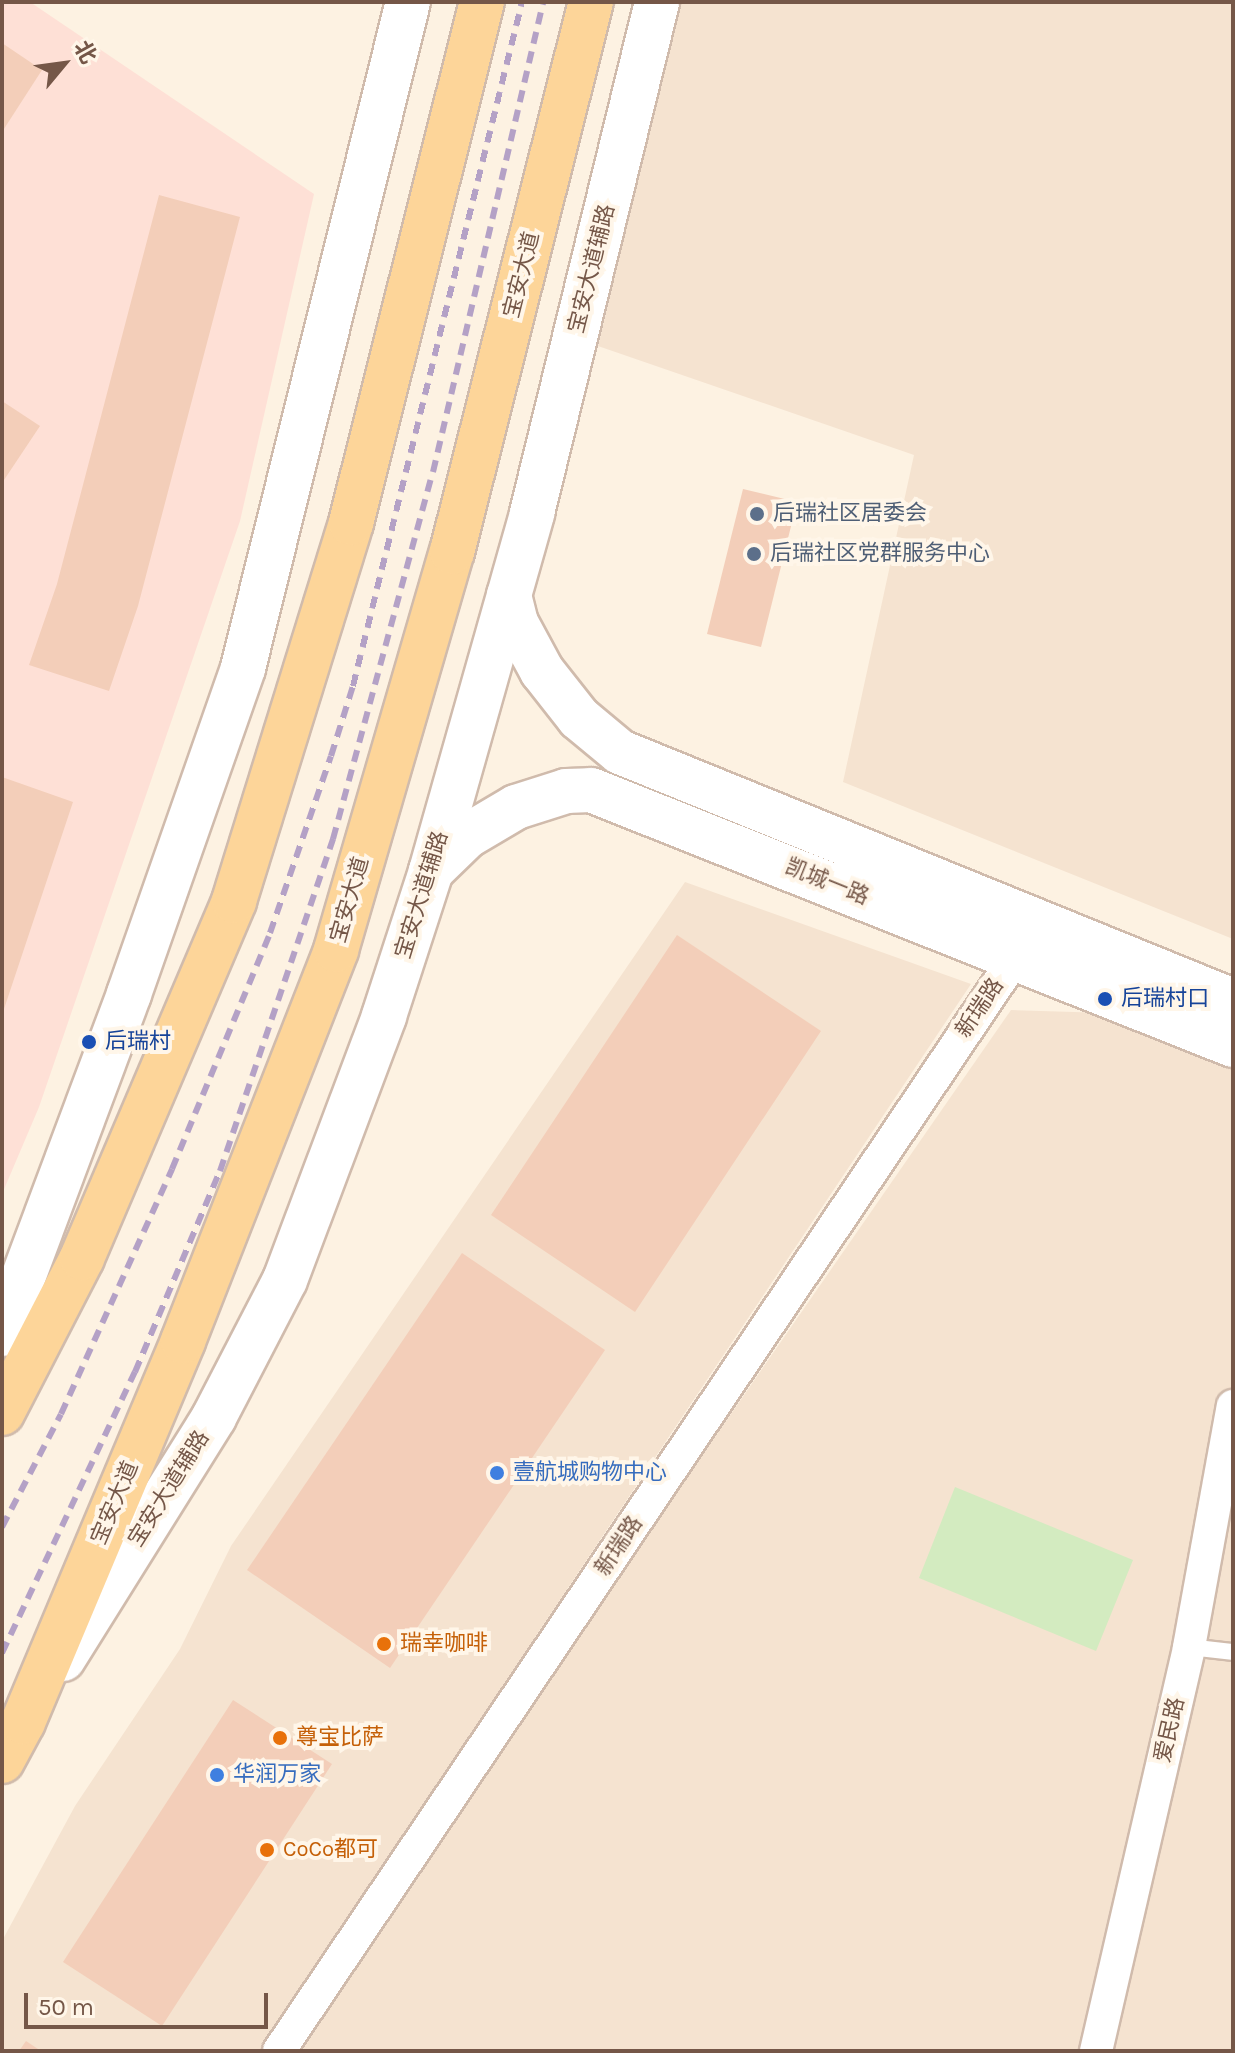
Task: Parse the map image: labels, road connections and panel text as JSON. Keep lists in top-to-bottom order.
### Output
{
  "streets": {
    "main road": ["宝安大道辅路", "宝安大道", "凯城一路"],
    "street": ["新瑞路", "爱民路"]
  },
  "crossings": [
    ["宝安大道辅路", "宝安大道"],
    ["宝安大道辅路", "凯城一路"],
    ["凯城一路", "新瑞路"]
  ],
  "places": [
    "后瑞社区居委会",
    "后瑞社区党群服务中心",
    "后瑞村口",
    "后瑞村",
    "壹航城购物中心",
    "瑞幸咖啡",
    "尊宝比萨",
    "华润万家",
    "CoCo都可"
  ],
  "scale_bar": "50 m",
  "north": "top right"
}
